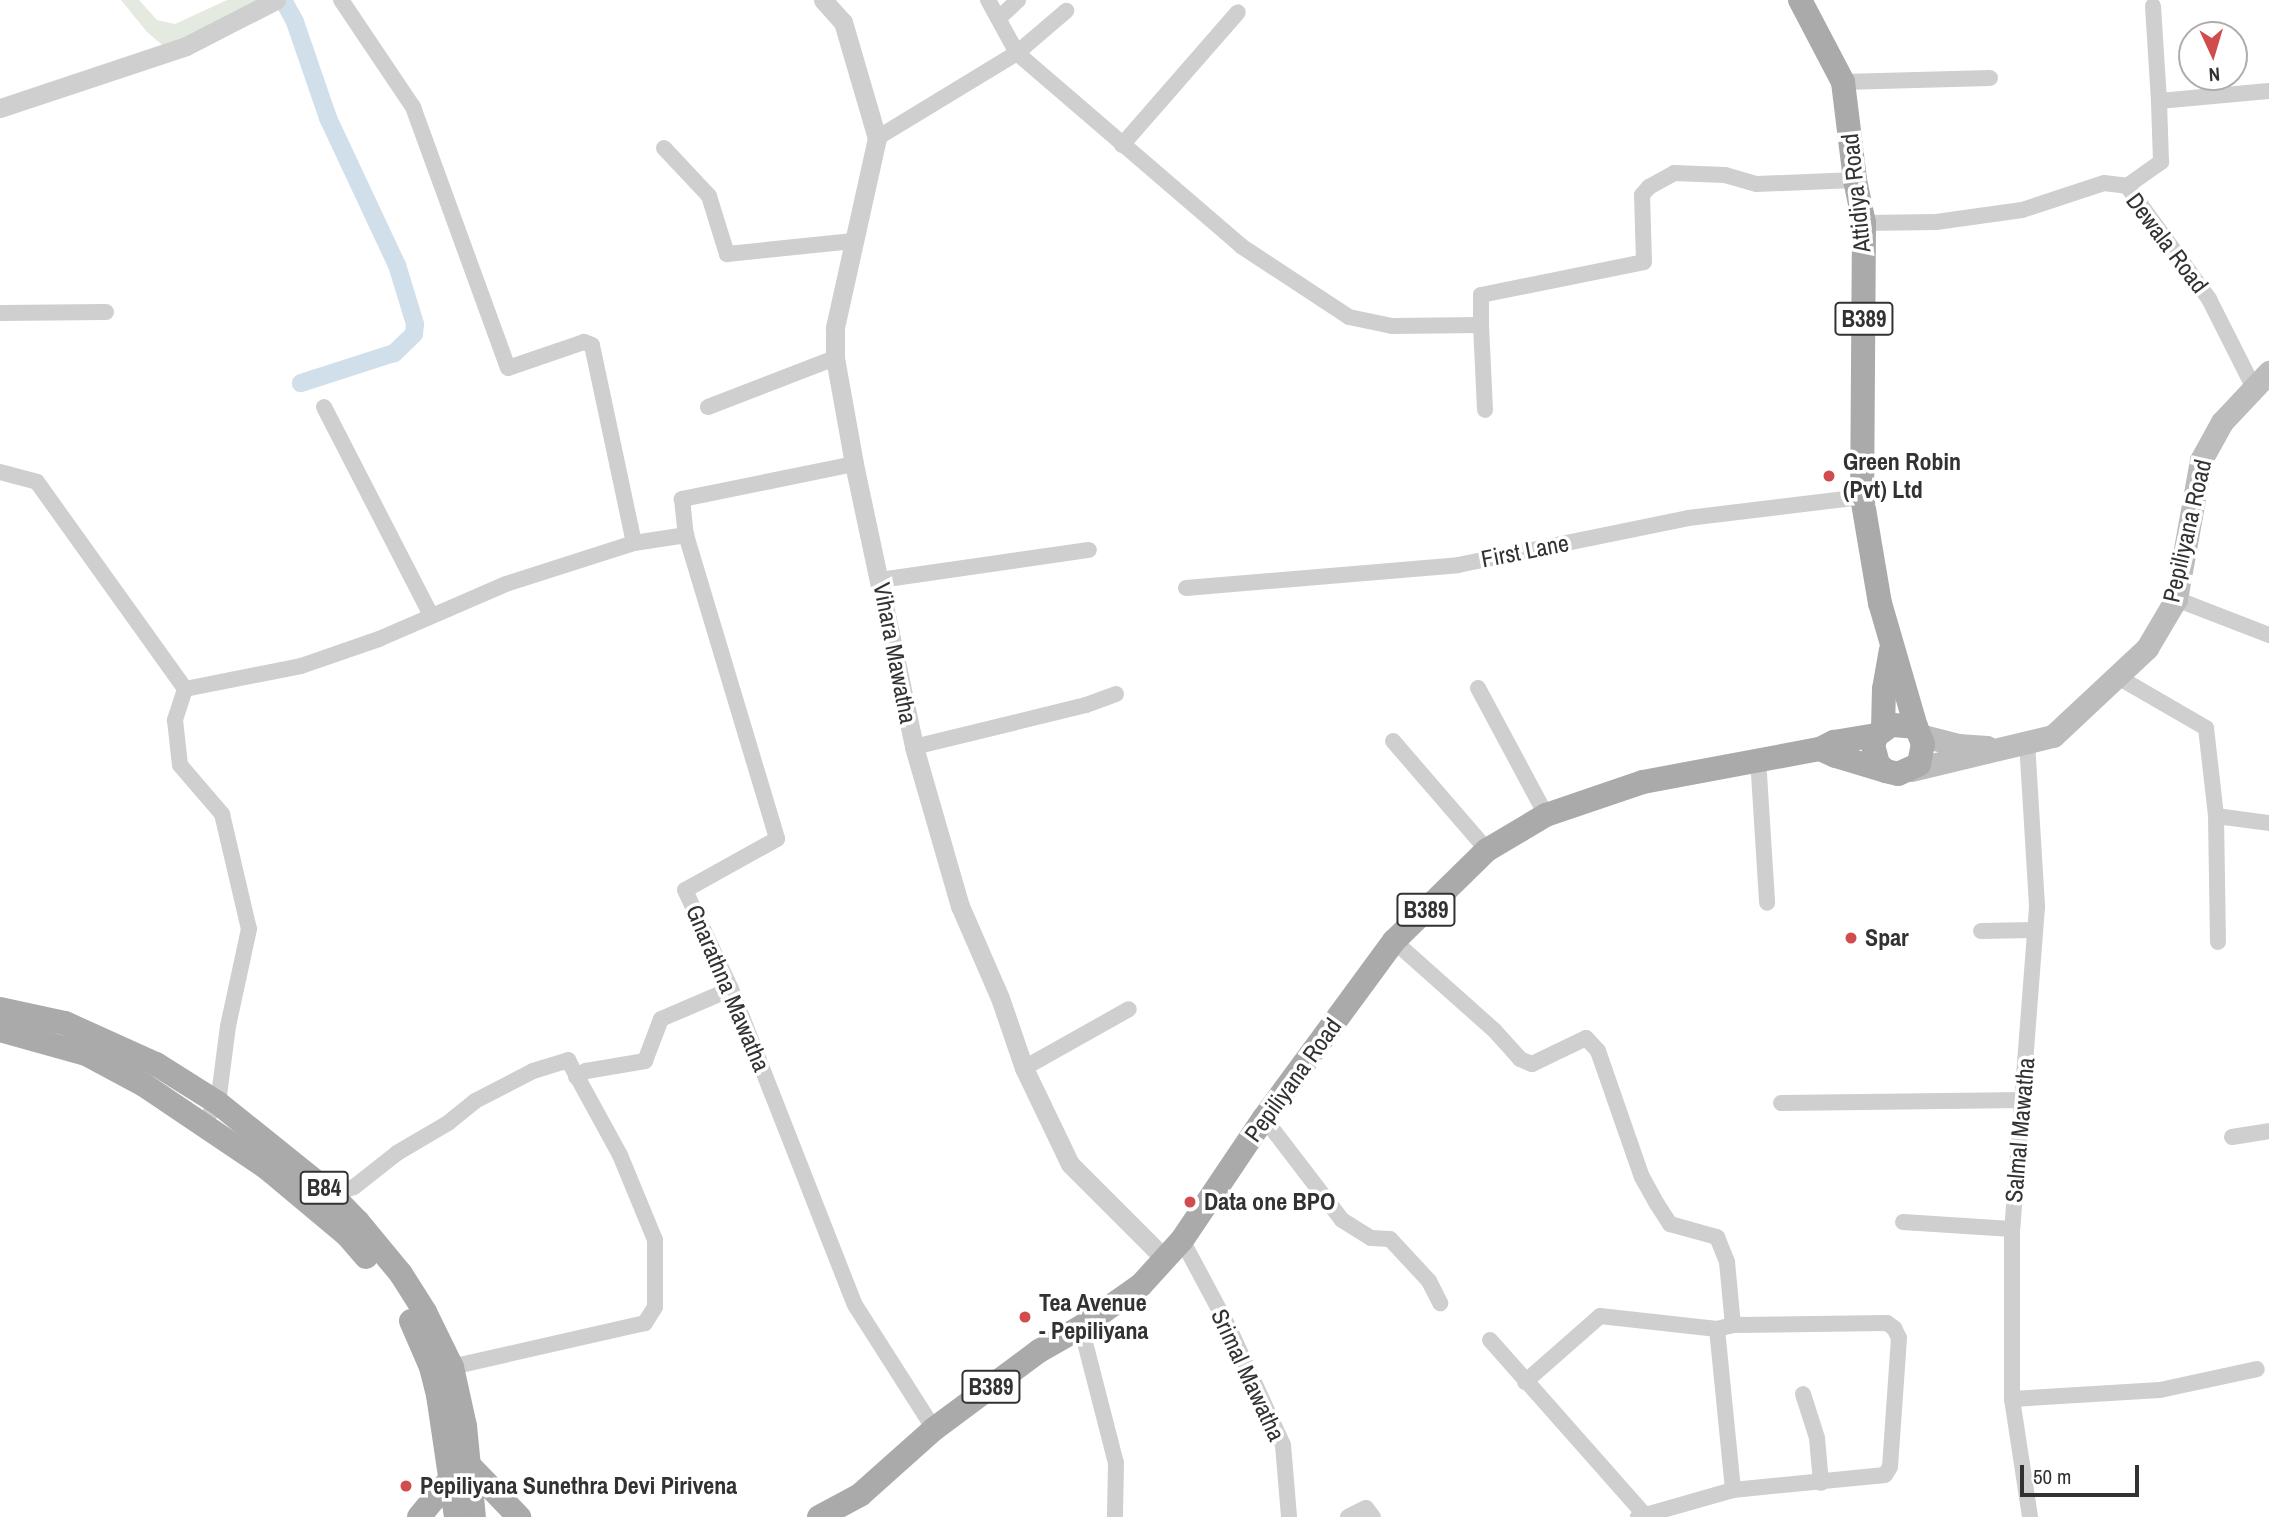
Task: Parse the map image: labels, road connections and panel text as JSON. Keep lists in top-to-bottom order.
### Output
{
  "streets": {
    "main road": [
      "Attidiya Road",
      "B389",
      "Pepiliyana Road",
      "B84"
    ],
    "street": [
      "Dewala Road",
      "First Lane",
      "Vihara Mawatha",
      "Gnarathna Mawatha",
      "Salmal Mawatha",
      "Srimal Mawatha"
    ]
  },
  "crossings": [
    ["Attidiya Road", "Dewala Road"],
    ["Attidiya Road", "B389"],
    ["Attidiya Road", "First Lane"],
    ["Dewala Road", "Pepiliyana Road"],
    ["B389", "Pepiliyana Road"],
    ["Pepiliyana Road", "Vihara Mawatha"],
    ["Pepiliyana Road", "Gnarathna Mawatha"],
    ["Pepiliyana Road", "Salmal Mawatha"],
    ["Pepiliyana Road", "Srimal Mawatha"],
    ["Vihara Mawatha", "Gnarathna Mawatha"]
  ],
  "places": [
    "Green Robin (Pvt) Ltd",
    "Spar",
    "Data one BPO",
    "Tea Avenue - Pepiliyana",
    "Pepiliyana Sunethra Devi Pirivena"
  ],
  "scale_bar": "50 m",
  "north": "bottom"
}
